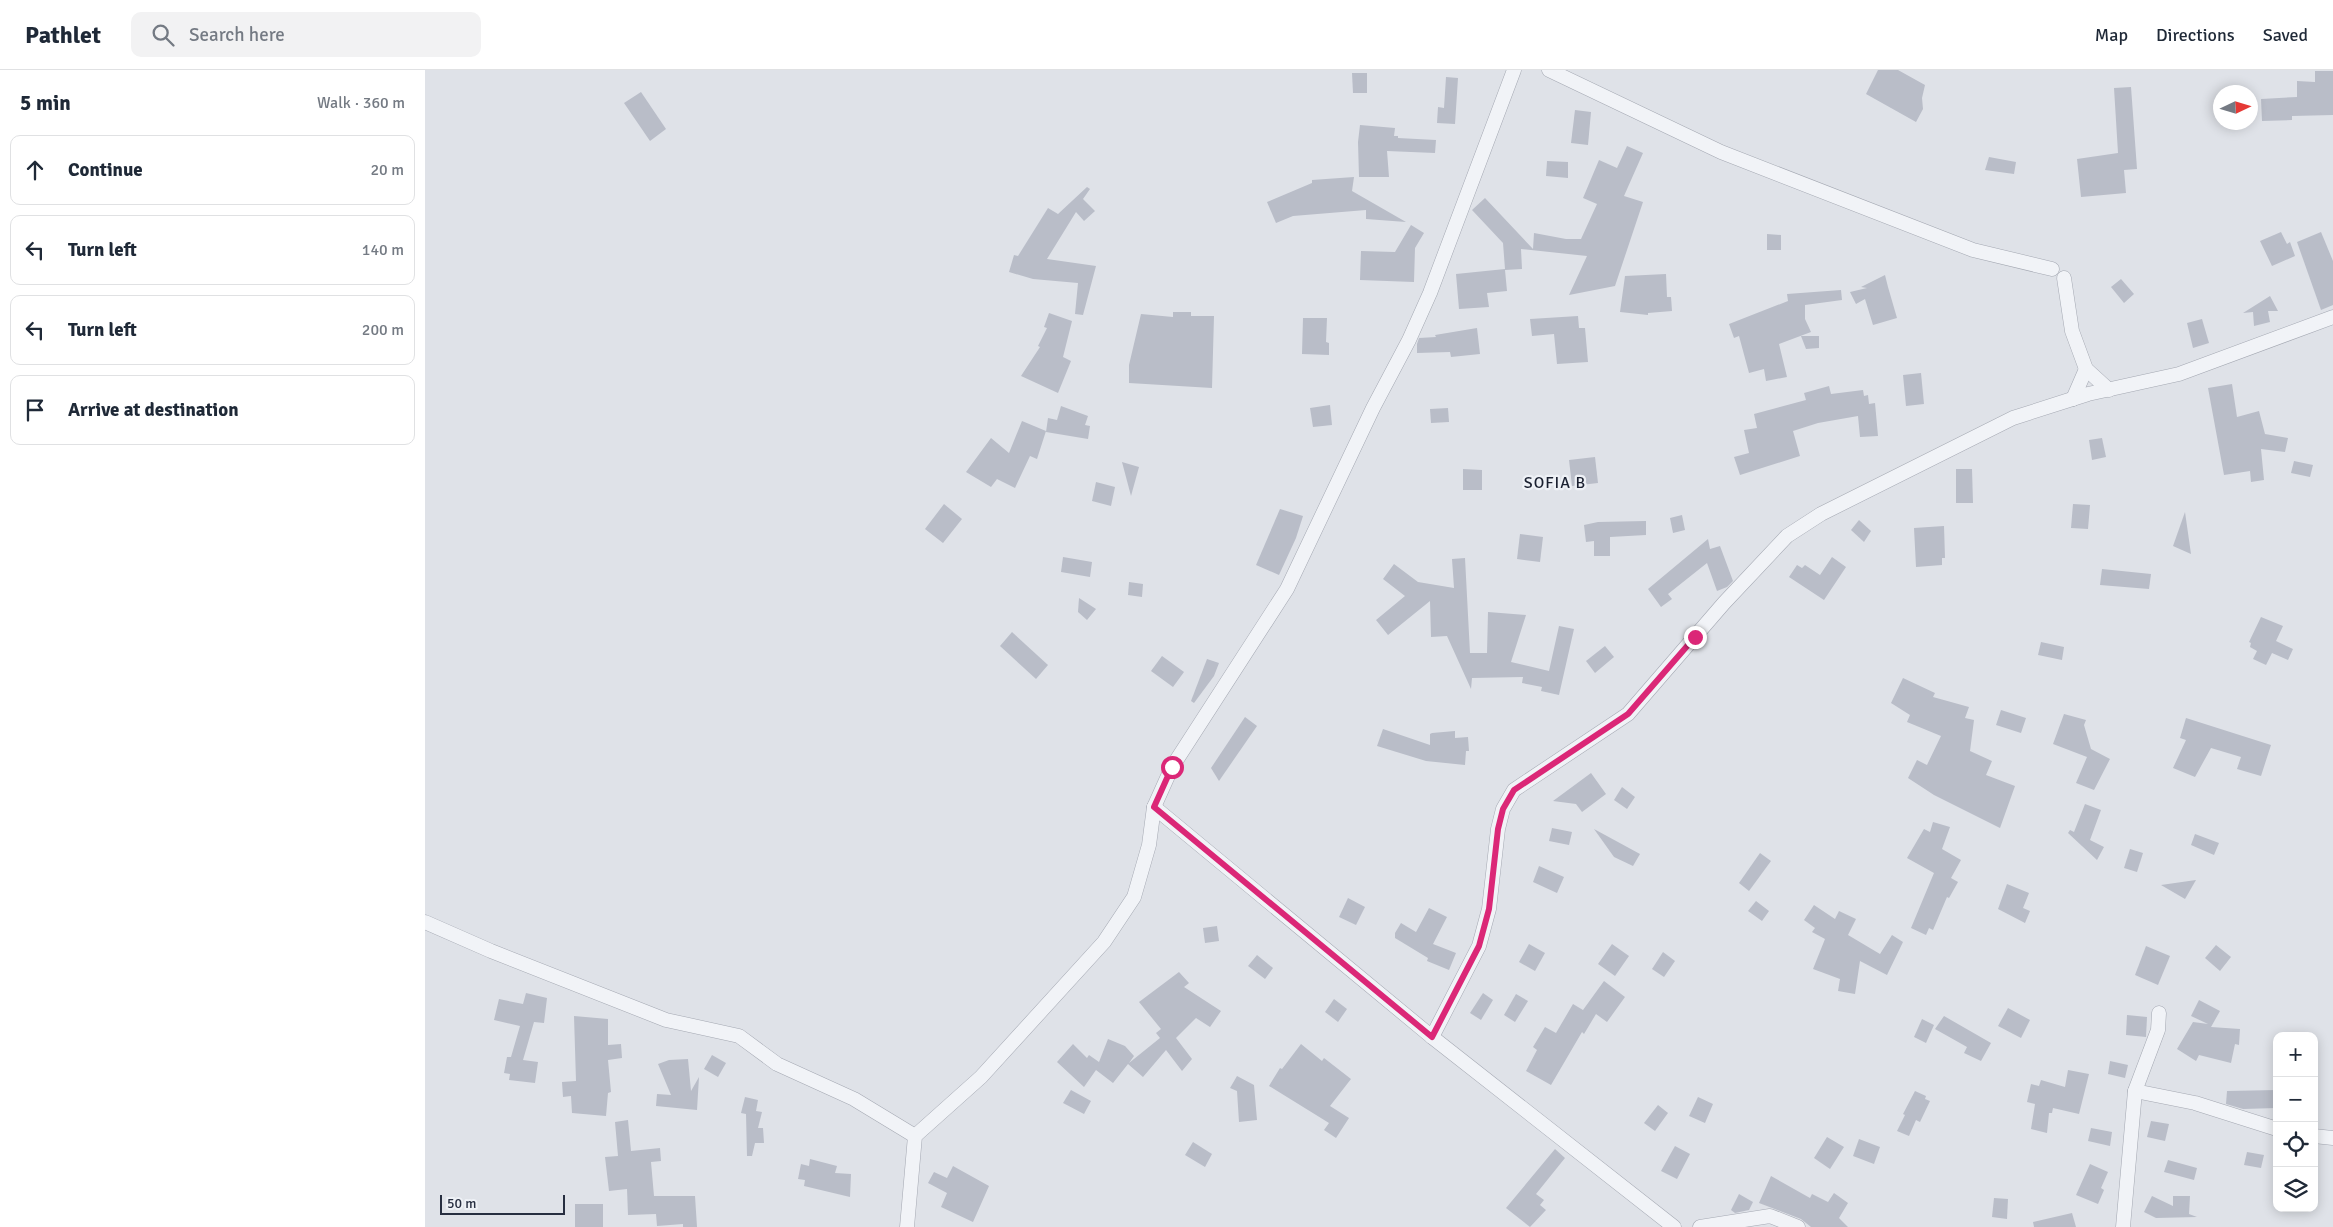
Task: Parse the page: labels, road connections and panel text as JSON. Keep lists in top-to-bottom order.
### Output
{
  "districts": ["SOFIA B"],
  "scale_bar": "50 m",
  "north": "right",
  "page": {
    "header": "Pathlet",
    "search": "Search here",
    "nav": ["Map", "Directions", "Saved"],
    "heading": ["5 min", "Walk · 360 m"],
    "list": [
      ["Continue", "20 m"],
      ["Turn left", "140 m"],
      ["Turn left", "200 m"],
      "Arrive at destination"
    ],
    "map_buttons": ["+", "−"],
    "scale": "50 m"
  }
}
